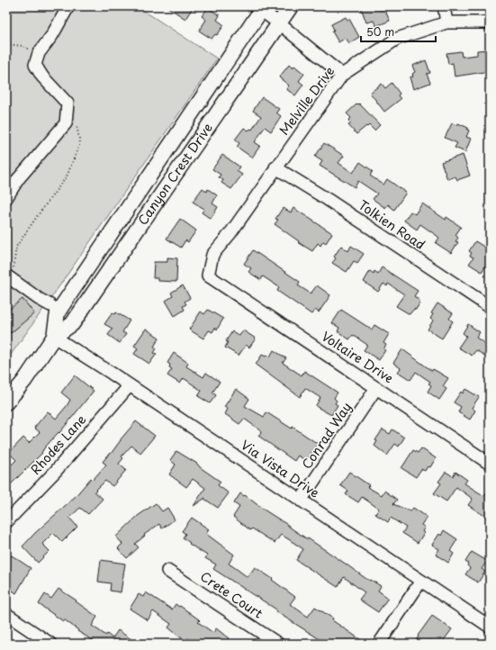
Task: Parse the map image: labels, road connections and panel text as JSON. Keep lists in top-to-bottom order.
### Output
{
  "streets": {
    "main road": ["Canyon Crest Drive"],
    "street": [
      "Melville Drive",
      "Tolkien Road",
      "Voltaire Drive",
      "Conrad Way",
      "Rhodes Lane",
      "Via Vista Drive",
      "Crete Court"
    ]
  },
  "crossings": [
    ["Melville Drive", "Tolkien Road"],
    ["Melville Drive", "Voltaire Drive"],
    ["Canyon Crest Drive", "Via Vista Drive"],
    ["Voltaire Drive", "Conrad Way"],
    ["Conrad Way", "Via Vista Drive"],
    ["Rhodes Lane", "Via Vista Drive"]
  ],
  "scale_bar": "50 m"
}
